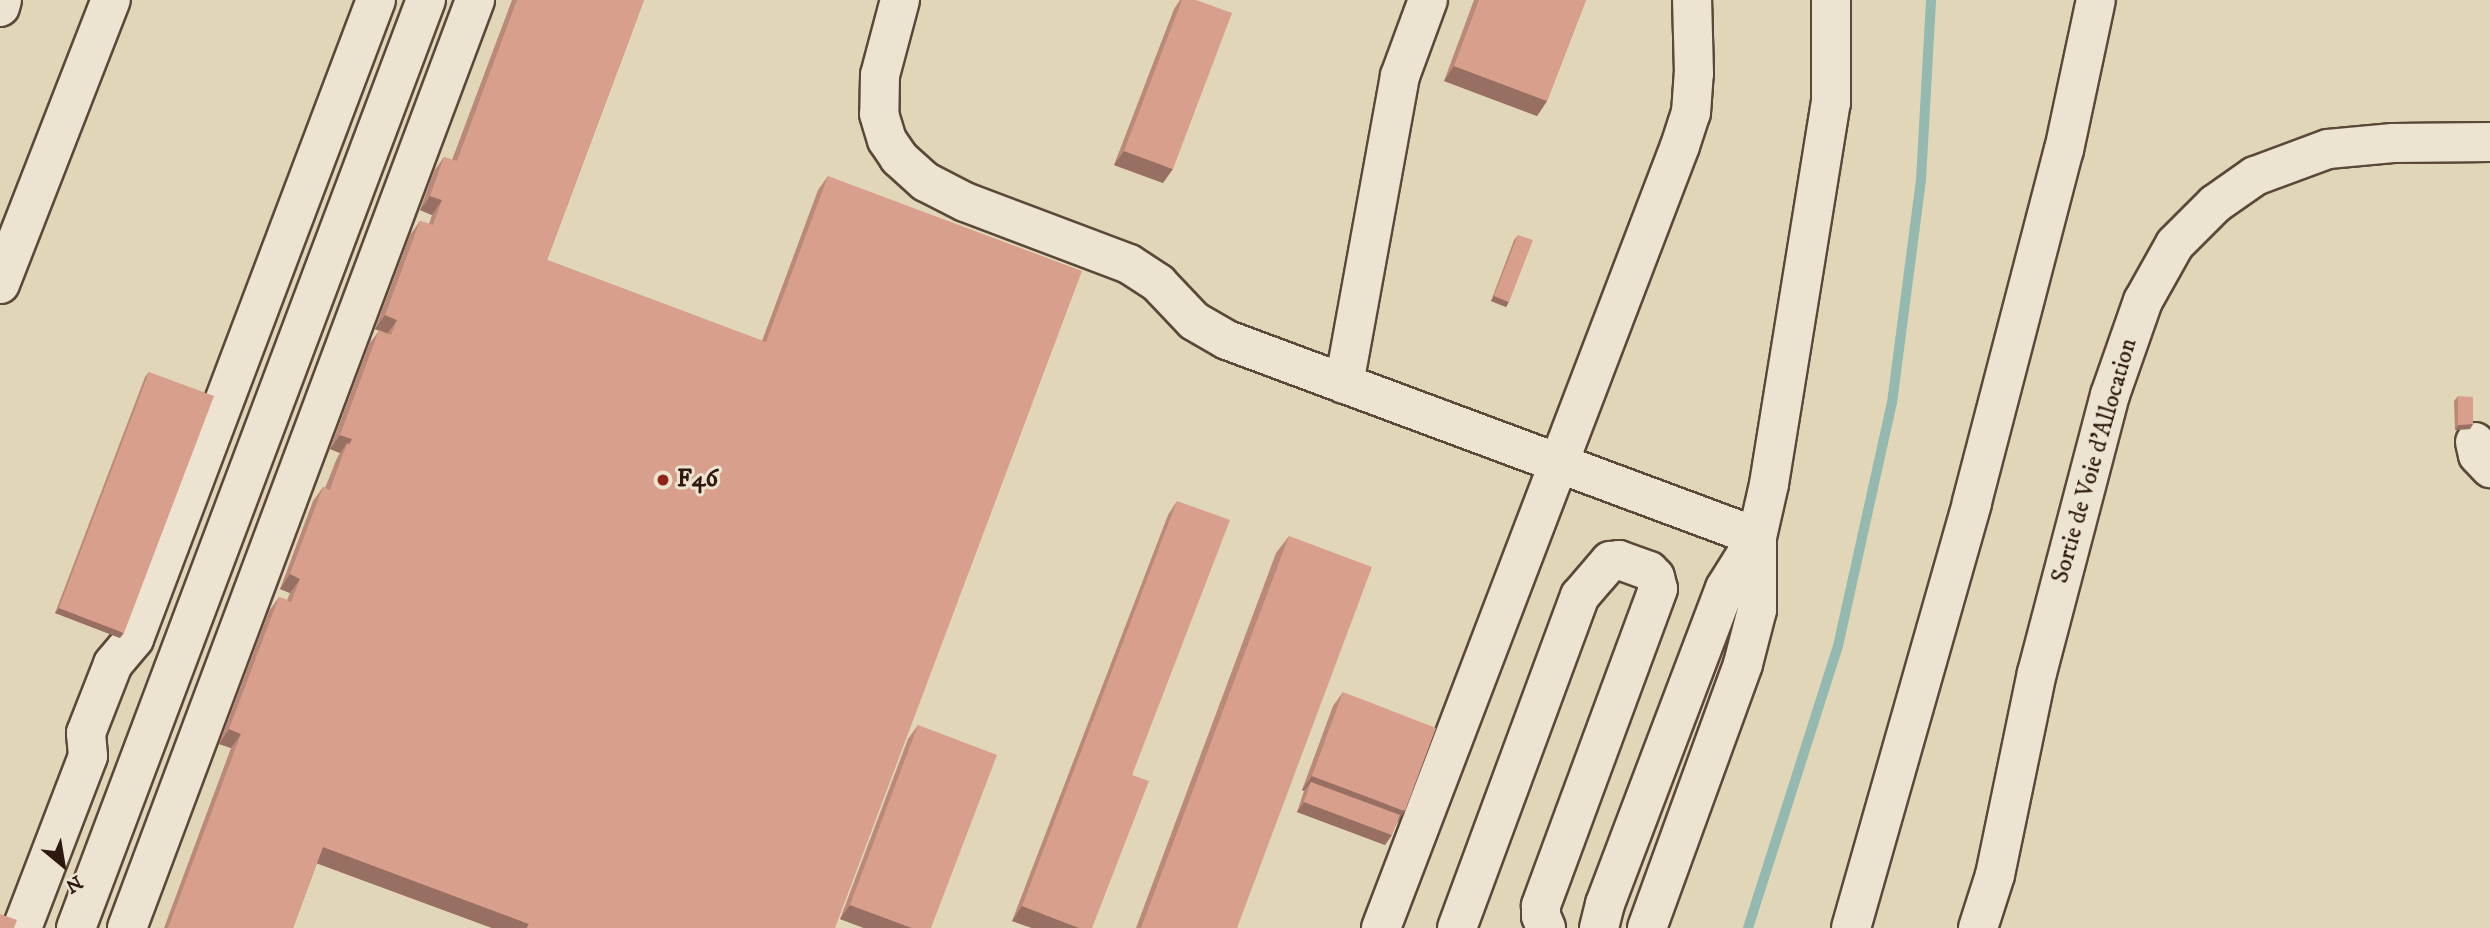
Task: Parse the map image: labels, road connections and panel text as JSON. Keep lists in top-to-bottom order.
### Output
{
  "streets": {
    "lane": ["Sortie de Voie d'Allocation"]
  },
  "places": ["F46"],
  "north": "bottom right"
}
